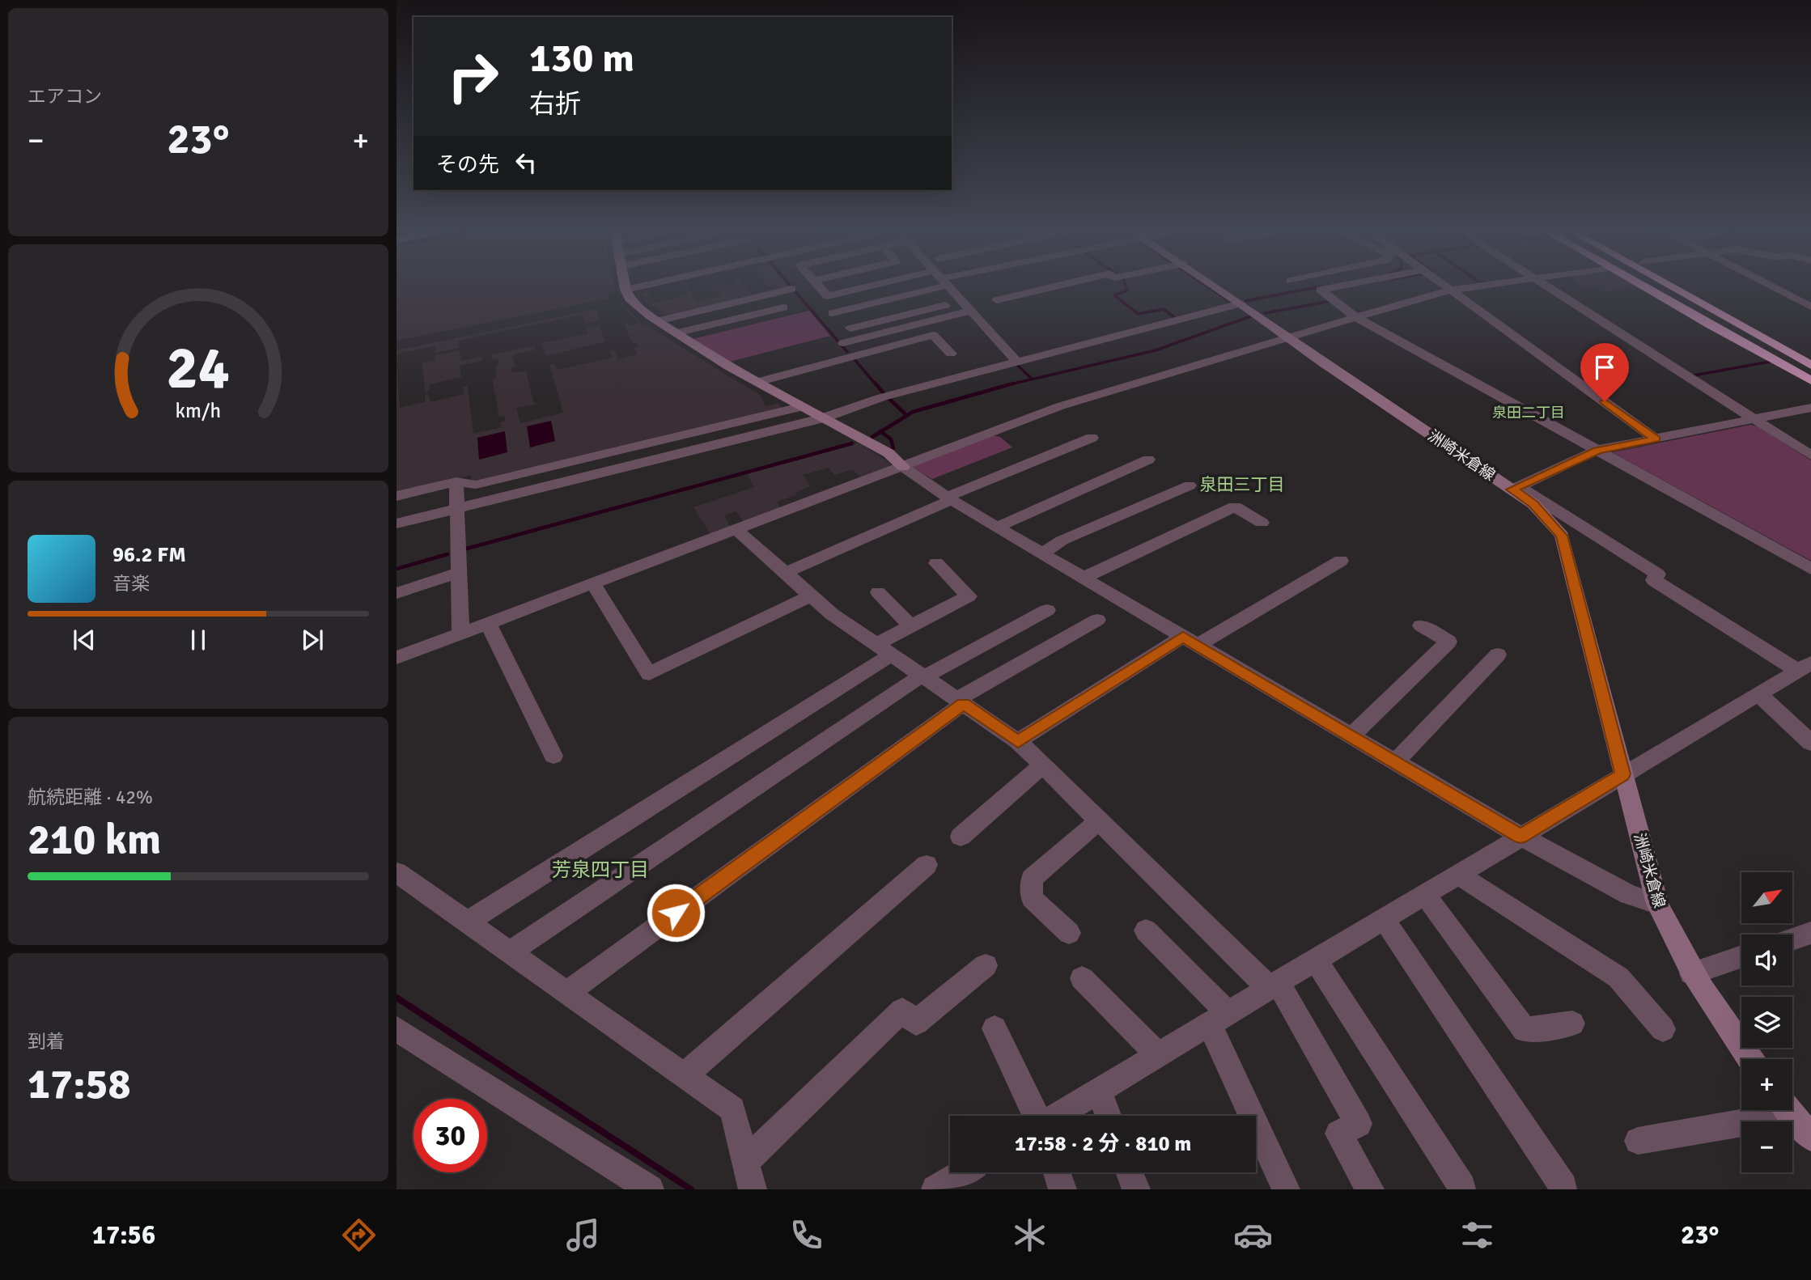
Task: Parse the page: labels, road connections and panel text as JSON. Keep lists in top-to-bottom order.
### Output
{
  "streets": {
    "main road": ["洲崎米倉線"]
  },
  "districts": ["泉田二丁目", "泉田三丁目", "芳泉四丁目"],
  "north": "top right",
  "page": {
    "tile": [
      "エアコン",
      ["航続距離 · 42%", "210 km"],
      ["到着", "17:58"]
    ],
    "turn": ["130 m", "右折"],
    "heat": ["−", "23°", "+"],
    "then": "その先",
    "song": ["96.2 FM", "音楽"],
    "map_buttons": ["+", "−"],
    "limit": "30",
    "trip": "17:58 · 2 分 · 810 m",
    "tabs": ["17:56", "23°"],
    "gauge": ["24", "km/h"]
  }
}
